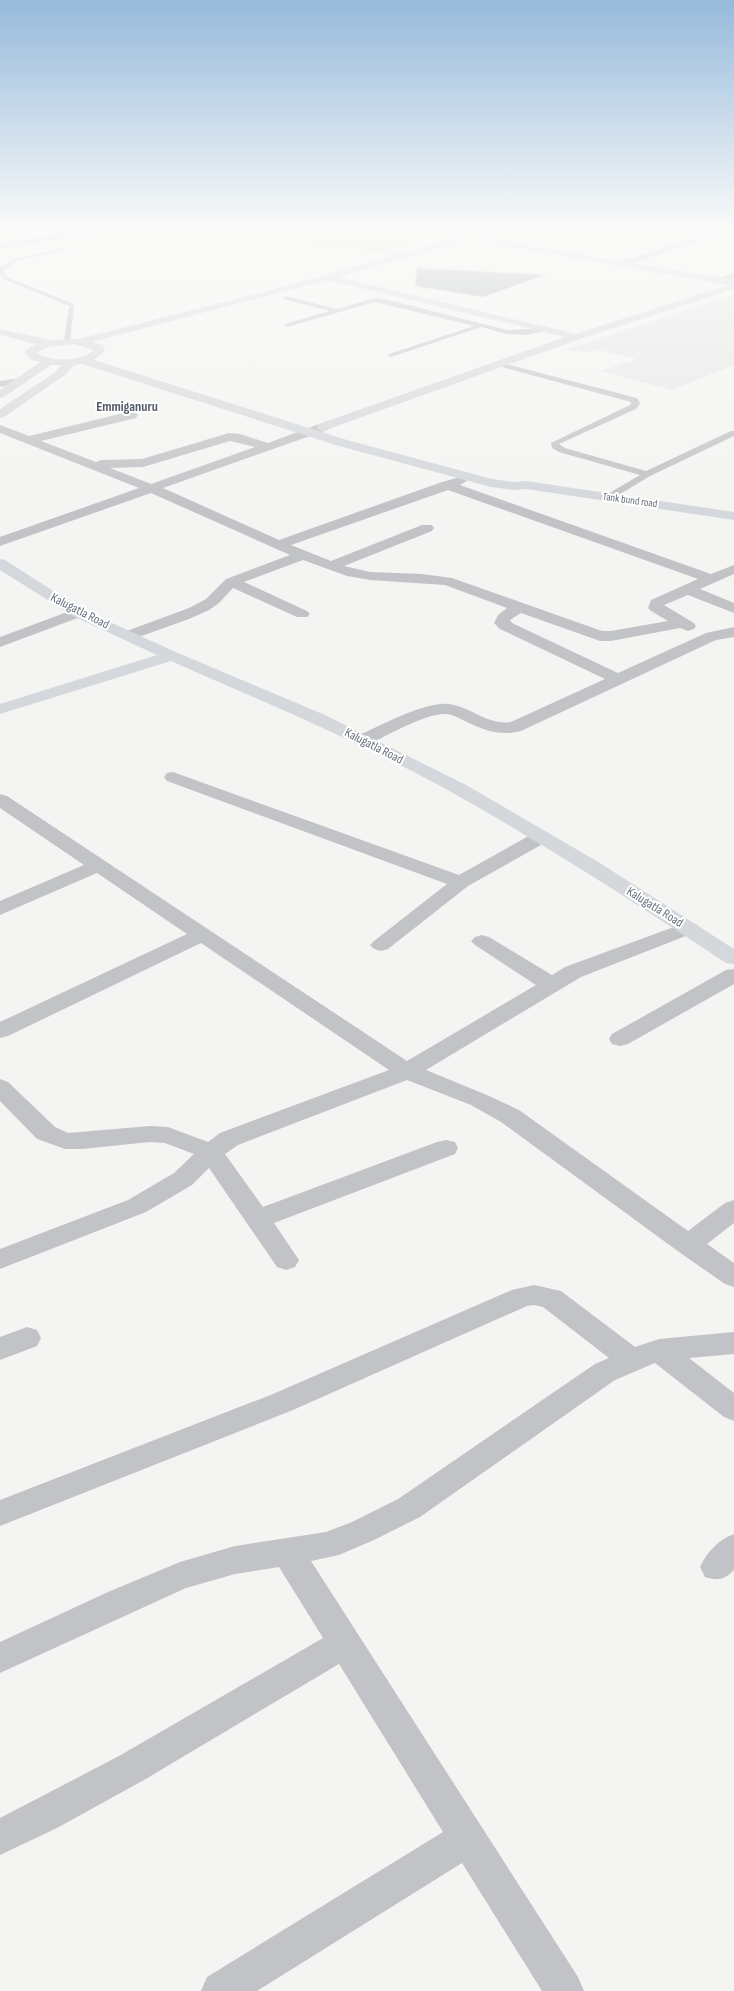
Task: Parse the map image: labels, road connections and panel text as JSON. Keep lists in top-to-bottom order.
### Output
{
  "streets": {
    "street": ["Tank bund road", "Kalugatla Road"]
  },
  "districts": ["Emmiganuru"]
}
